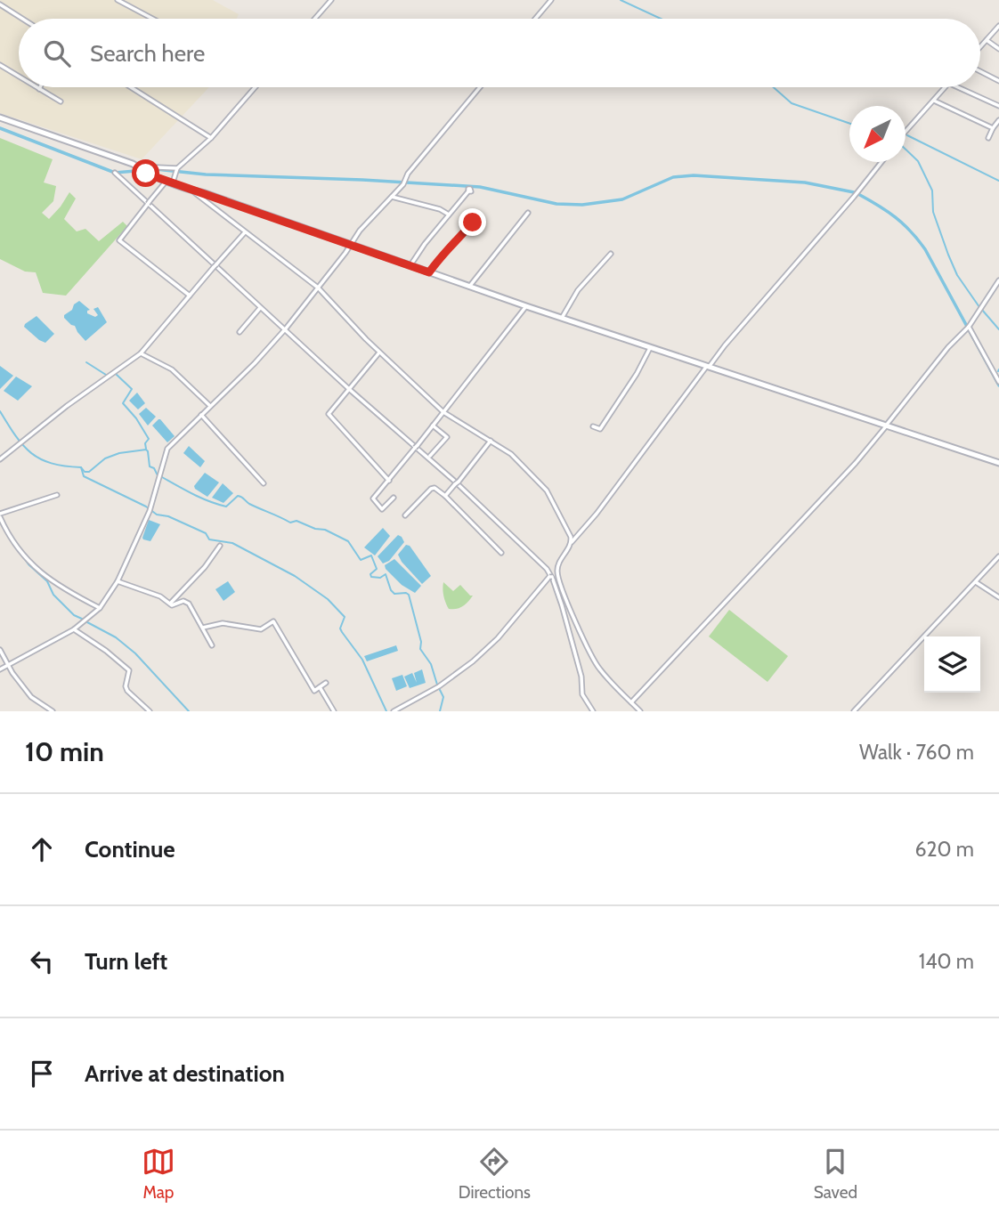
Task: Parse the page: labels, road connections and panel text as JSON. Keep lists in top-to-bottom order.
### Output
{
  "north": "bottom left",
  "page": {
    "search": "Search here",
    "heading": ["10 min", "Walk · 760 m"],
    "list": [
      ["Continue", "620 m"],
      ["Turn left", "140 m"],
      "Arrive at destination"
    ],
    "nav": ["Map", "Directions", "Saved"]
  }
}
